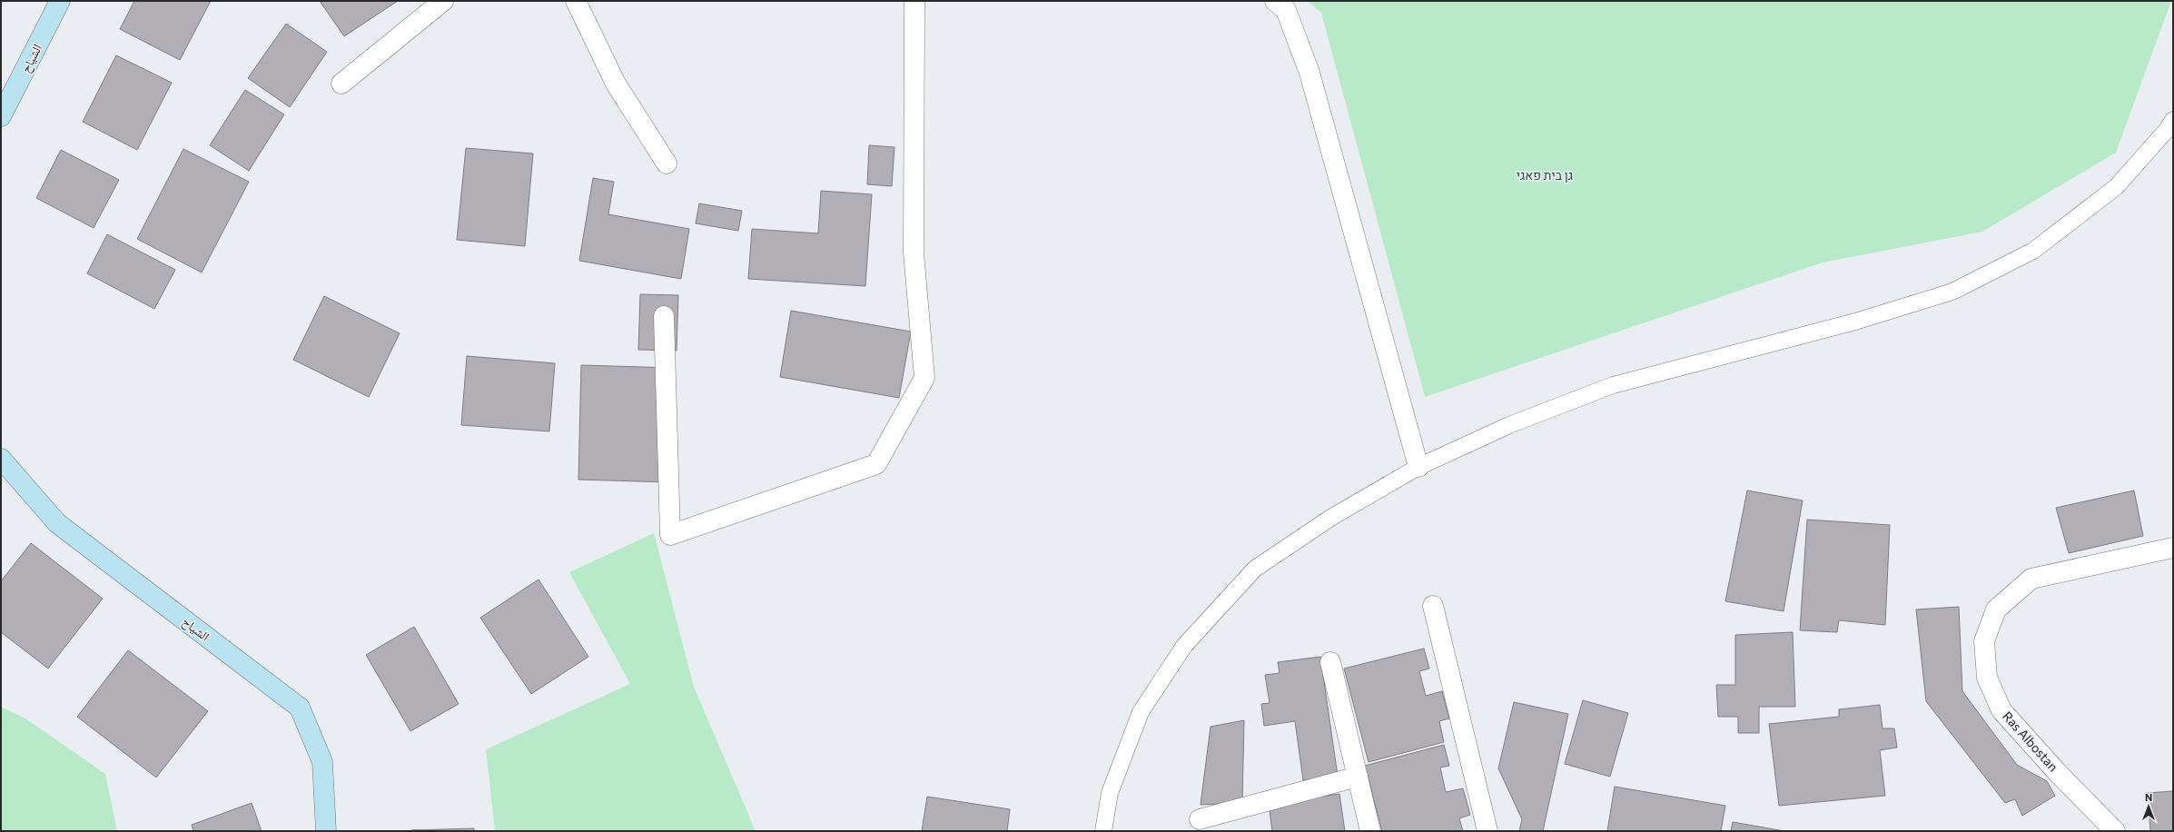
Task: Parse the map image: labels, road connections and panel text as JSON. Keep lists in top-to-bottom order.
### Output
{
  "streets": {
    "street": ["الشياح", "Ras Albostan"]
  },
  "parks": ["גן בית פאגי"],
  "north": "top"
}
